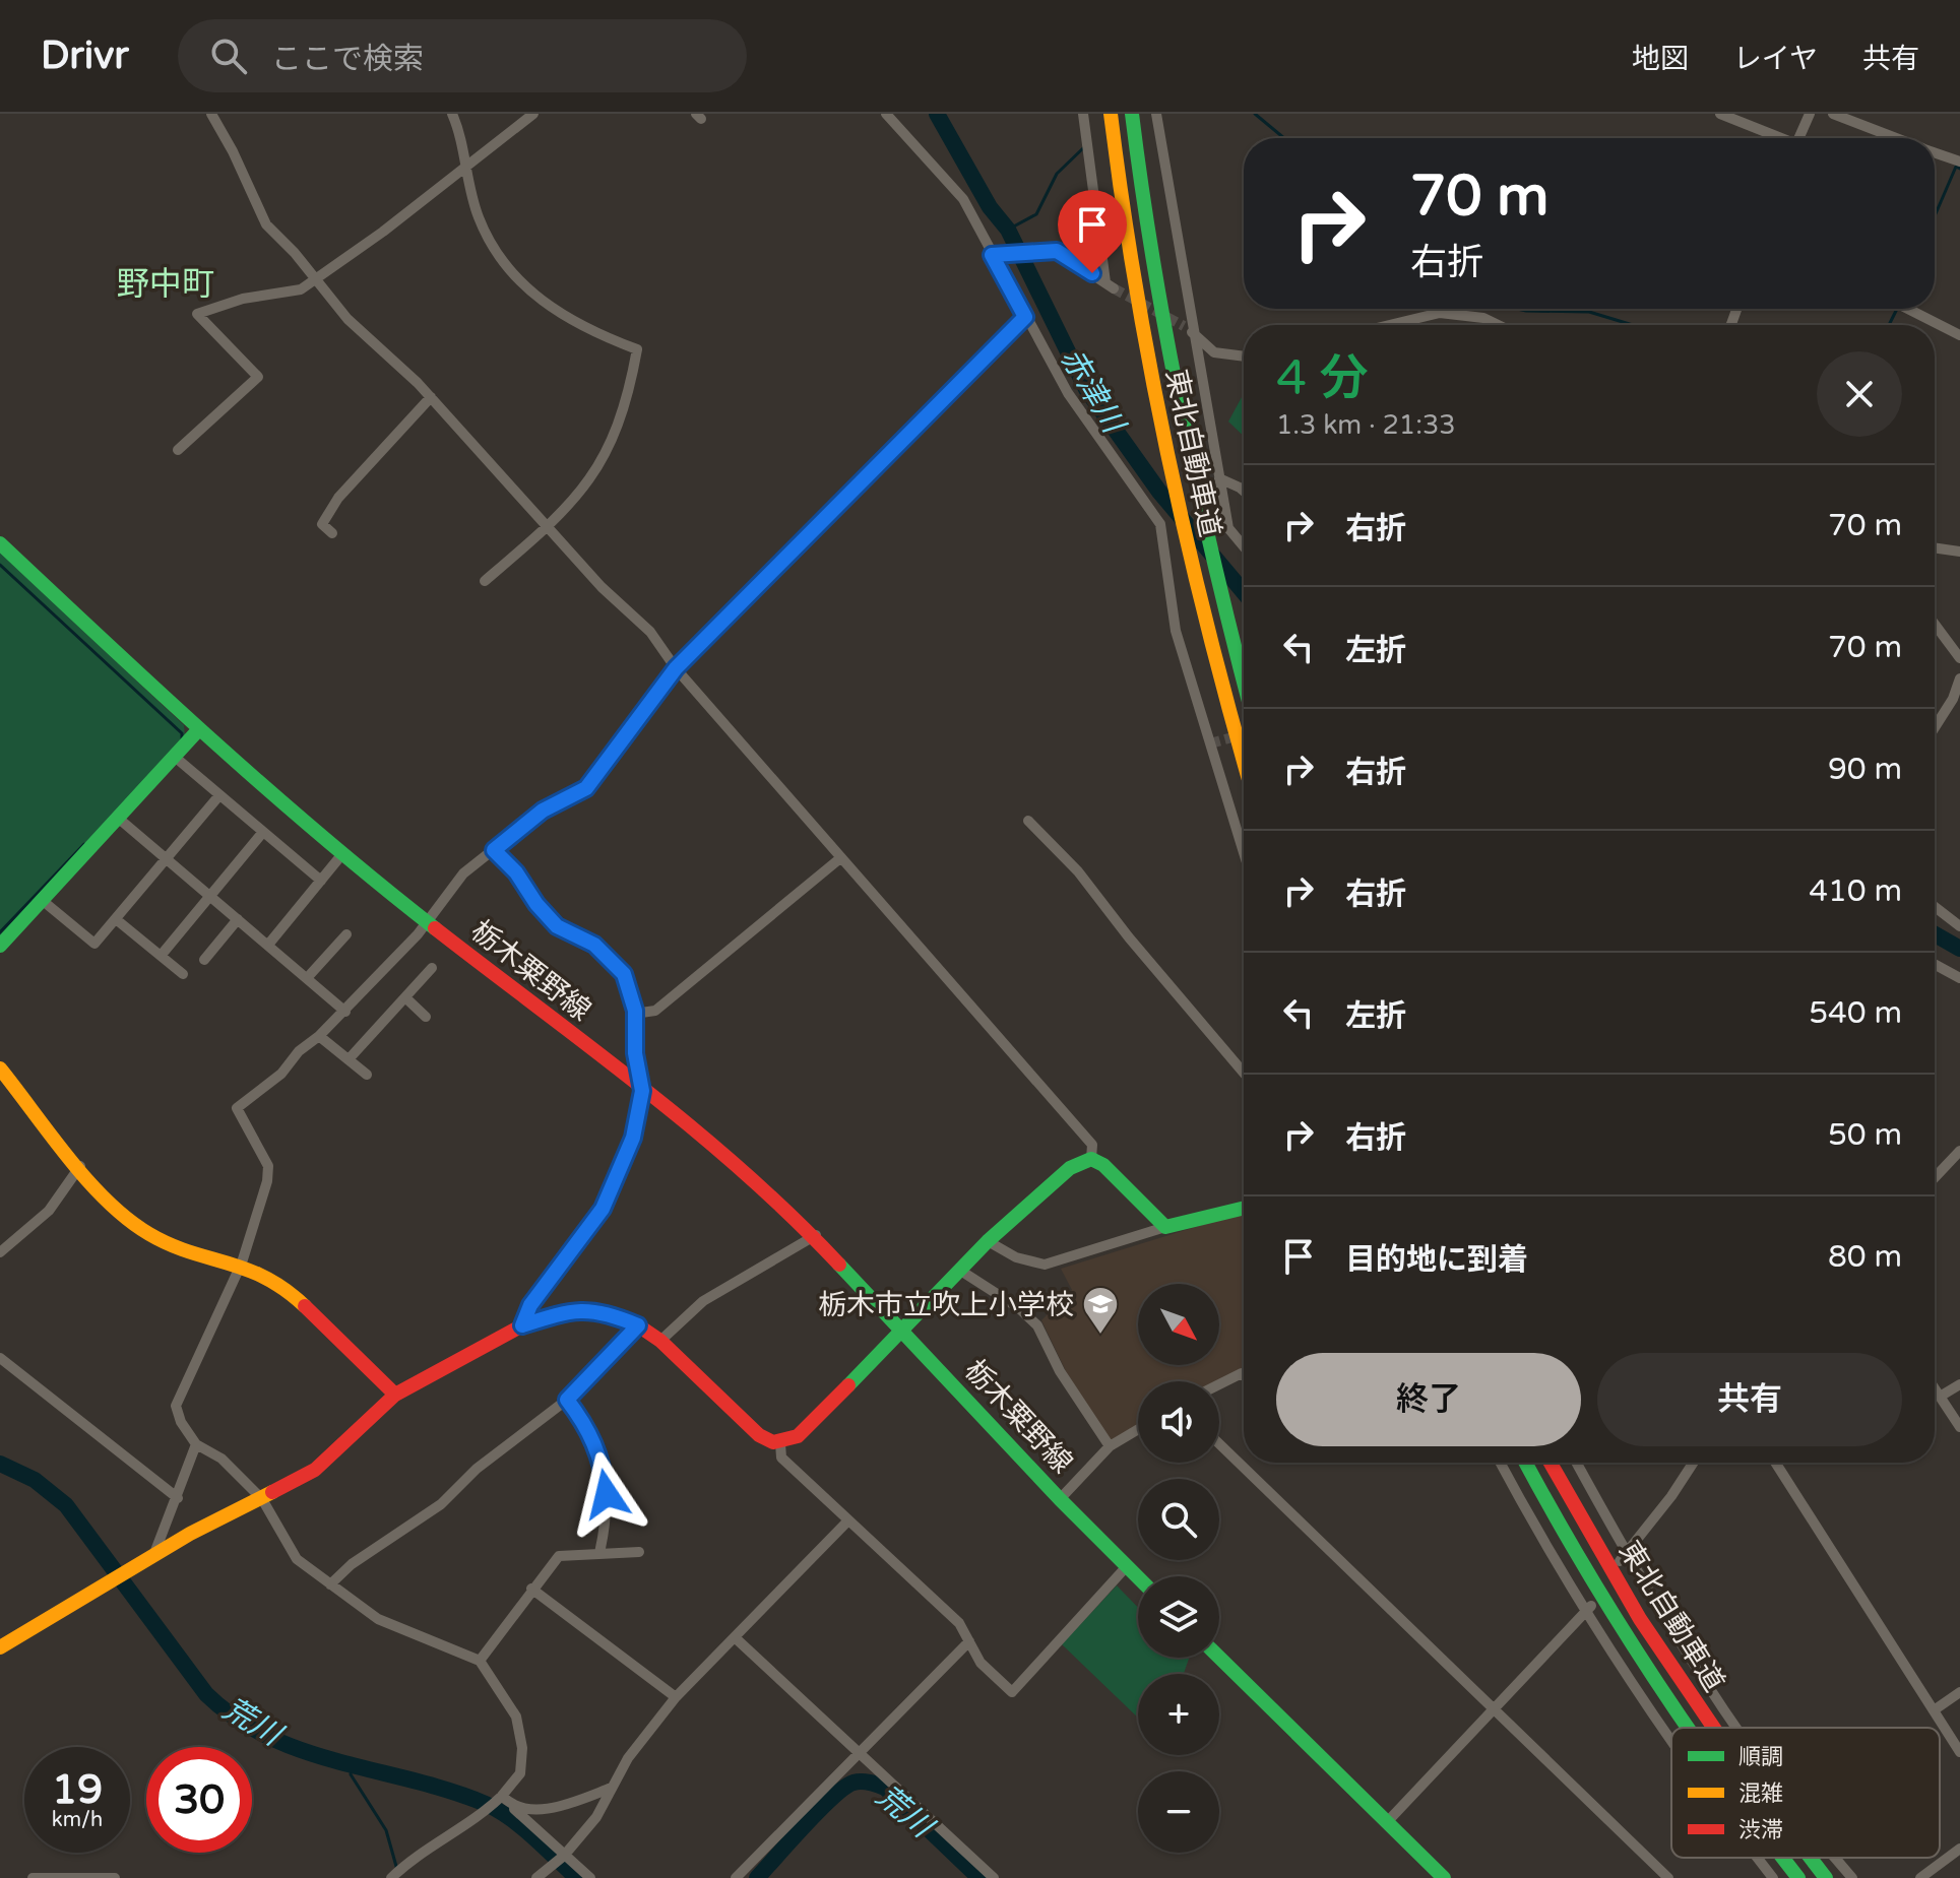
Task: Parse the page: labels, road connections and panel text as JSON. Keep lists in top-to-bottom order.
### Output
{
  "streets": {
    "main road": ["東北自動車道", "栃木粟野線"]
  },
  "districts": ["野中町"],
  "water": ["赤津川", "荒川"],
  "places": {
    "school or university": ["栃木市立吹上小学校"]
  },
  "legend": ["順調", "混雑", "渋滞"],
  "north": "bottom right",
  "page": {
    "header": "Drivr",
    "search": "ここで検索",
    "nav": ["地図", "レイヤ", "共有"],
    "turn": ["70 m", "右折"],
    "heading": ["4 分", "1.3 km · 21:33"],
    "list": [
      {
        "name": "右折",
        "value": "70 m"
      },
      {
        "name": "左折",
        "value": "70 m"
      },
      {
        "name": "右折",
        "value": "90 m"
      },
      {
        "name": "右折",
        "value": "410 m"
      },
      {
        "name": "左折",
        "value": "540 m"
      },
      {
        "name": "右折",
        "value": "50 m"
      },
      {
        "name": "目的地に到着",
        "value": "80 m"
      }
    ],
    "map_buttons": ["+", "−"],
    "buttons": ["終了", "共有"],
    "speed": "19 km/h",
    "limit": "30"
  }
}
